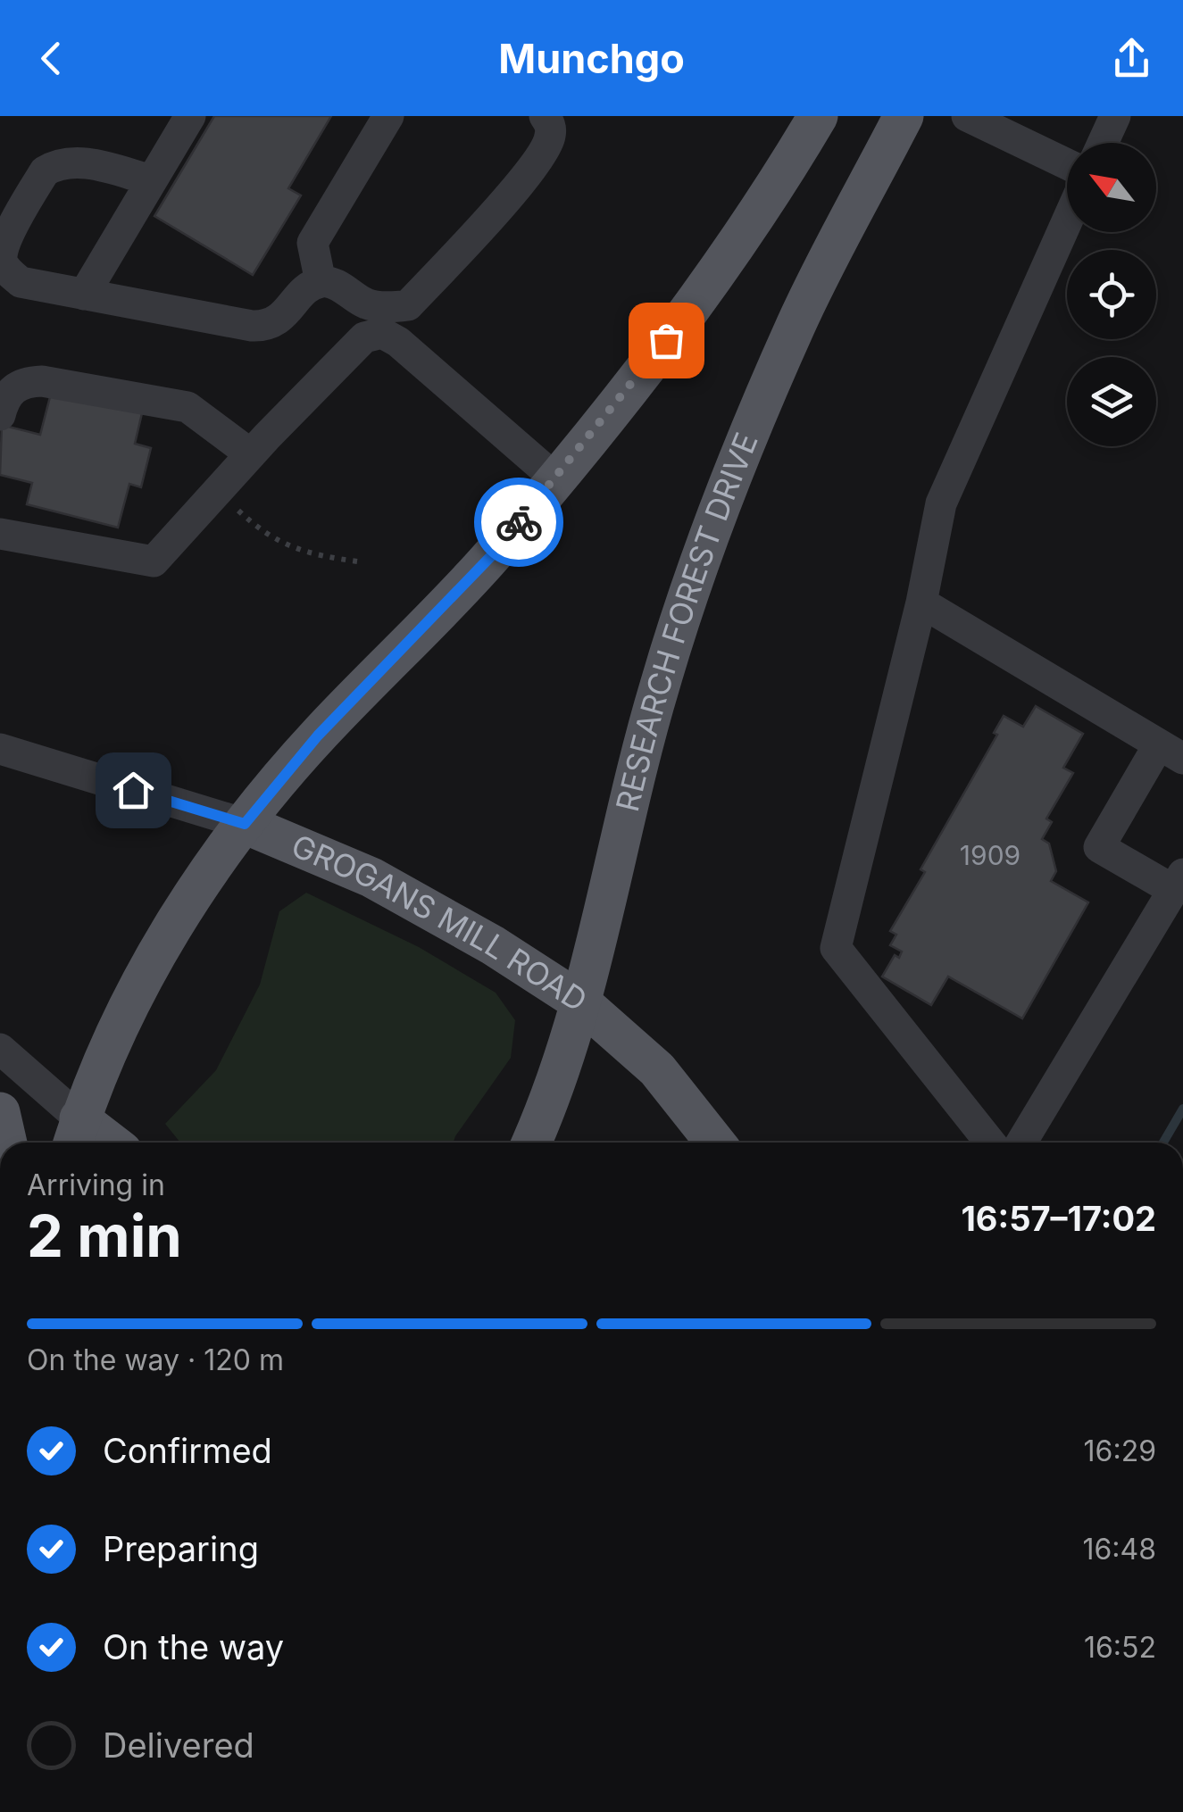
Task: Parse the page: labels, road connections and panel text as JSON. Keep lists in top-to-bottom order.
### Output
{
  "streets": {
    "main road": ["RESEARCH FOREST DRIVE", "GROGANS MILL ROAD"]
  },
  "crossings": [
    ["RESEARCH FOREST DRIVE", "GROGANS MILL ROAD"]
  ],
  "house_numbers": ["1909"],
  "north": "top left",
  "page": {
    "header": "Munchgo",
    "heading": ["2 min", "Arriving in", "16:57–17:02"],
    "bar": "On the way · 120 m",
    "list": [
      ["Confirmed", "16:29"],
      ["Preparing", "16:48"],
      ["On the way", "16:52"],
      "Delivered"
    ]
  }
}
